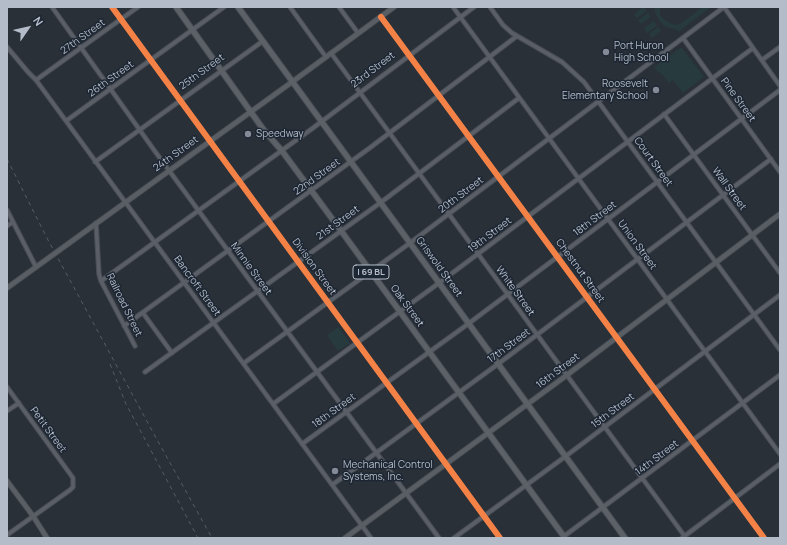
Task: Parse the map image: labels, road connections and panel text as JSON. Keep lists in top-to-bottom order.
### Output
{
  "streets": {
    "main road": ["Griswold Street", "I 69 BL", "Oak Street"],
    "street": [
      "27th Street",
      "23rd Street",
      "25th Street",
      "26th Street",
      "Pine Street",
      "24th Street",
      "Court Street",
      "22nd Street",
      "Wall Street",
      "20th Street",
      "18th Street",
      "21st Street",
      "19th Street",
      "Union Street",
      "Division Street",
      "Minnie Street",
      "Chestnut Street",
      "Bancroft Street",
      "White Street",
      "Railroad Street",
      "17th Street",
      "16th Street",
      "15th Street",
      "Petit Street",
      "14th Street"
    ]
  },
  "crossings": [
    ["27th Street", "Division Street"],
    ["27th Street", "Minnie Street"],
    ["27th Street", "Bancroft Street"],
    ["23rd Street", "Union Street"],
    ["23rd Street", "Division Street"],
    ["23rd Street", "Griswold Street"],
    ["23rd Street", "Minnie Street"],
    ["23rd Street", "Chestnut Street"],
    ["23rd Street", "Bancroft Street"],
    ["23rd Street", "White Street"],
    ["23rd Street", "Railroad Street"],
    ["23rd Street", "Oak Street"],
    ["25th Street", "Division Street"],
    ["25th Street", "Griswold Street"],
    ["25th Street", "Minnie Street"],
    ["25th Street", "Bancroft Street"],
    ["25th Street", "Oak Street"],
    ["26th Street", "Division Street"],
    ["26th Street", "Minnie Street"],
    ["26th Street", "Bancroft Street"],
    ["26th Street", "Oak Street"],
    ["Pine Street", "20th Street"],
    ["Pine Street", "18th Street"],
    ["Pine Street", "19th Street"],
    ["Pine Street", "17th Street"],
    ["24th Street", "Division Street"],
    ["24th Street", "Griswold Street"],
    ["24th Street", "Minnie Street"],
    ["24th Street", "Chestnut Street"],
    ["24th Street", "Bancroft Street"],
    ["24th Street", "White Street"],
    ["24th Street", "Railroad Street"],
    ["24th Street", "Oak Street"],
    ["Court Street", "22nd Street"],
    ["Court Street", "20th Street"],
    ["Court Street", "18th Street"],
    ["Court Street", "19th Street"],
    ["Court Street", "17th Street"],
    ["Court Street", "16th Street"],
    ["Court Street", "15th Street"],
    ["22nd Street", "Union Street"],
    ["22nd Street", "Division Street"],
    ["22nd Street", "Griswold Street"],
    ["22nd Street", "Minnie Street"],
    ["22nd Street", "Chestnut Street"],
    ["22nd Street", "Bancroft Street"],
    ["22nd Street", "White Street"],
    ["22nd Street", "Railroad Street"],
    ["22nd Street", "Oak Street"],
    ["Wall Street", "18th Street"],
    ["Wall Street", "19th Street"],
    ["Wall Street", "17th Street"],
    ["Wall Street", "16th Street"],
    ["20th Street", "Union Street"],
    ["20th Street", "Division Street"],
    ["20th Street", "Griswold Street"],
    ["20th Street", "Minnie Street"],
    ["20th Street", "Chestnut Street"],
    ["20th Street", "Bancroft Street"],
    ["20th Street", "White Street"],
    ["20th Street", "Oak Street"],
    ["18th Street", "Union Street"],
    ["18th Street", "Division Street"],
    ["18th Street", "Griswold Street"],
    ["18th Street", "Minnie Street"],
    ["18th Street", "Chestnut Street"],
    ["18th Street", "Bancroft Street"],
    ["18th Street", "White Street"],
    ["18th Street", "Oak Street"],
    ["21st Street", "Union Street"],
    ["21st Street", "Division Street"],
    ["21st Street", "Griswold Street"],
    ["21st Street", "Minnie Street"],
    ["21st Street", "Chestnut Street"],
    ["21st Street", "Bancroft Street"],
    ["21st Street", "White Street"],
    ["21st Street", "Oak Street"],
    ["19th Street", "Union Street"],
    ["19th Street", "Division Street"],
    ["19th Street", "Griswold Street"],
    ["19th Street", "Minnie Street"],
    ["19th Street", "Chestnut Street"],
    ["19th Street", "Bancroft Street"],
    ["19th Street", "White Street"],
    ["19th Street", "Oak Street"],
    ["Union Street", "17th Street"],
    ["Union Street", "16th Street"],
    ["Union Street", "15th Street"],
    ["Union Street", "14th Street"],
    ["Division Street", "17th Street"],
    ["Division Street", "16th Street"],
    ["Division Street", "15th Street"],
    ["Griswold Street", "17th Street"],
    ["Griswold Street", "16th Street"],
    ["Griswold Street", "15th Street"],
    ["Griswold Street", "14th Street"],
    ["Minnie Street", "17th Street"],
    ["Minnie Street", "16th Street"],
    ["Chestnut Street", "17th Street"],
    ["Chestnut Street", "16th Street"],
    ["Chestnut Street", "15th Street"],
    ["Chestnut Street", "14th Street"],
    ["Bancroft Street", "17th Street"],
    ["Bancroft Street", "16th Street"],
    ["White Street", "17th Street"],
    ["White Street", "16th Street"],
    ["White Street", "15th Street"],
    ["White Street", "14th Street"],
    ["Oak Street", "17th Street"],
    ["Oak Street", "16th Street"],
    ["Oak Street", "15th Street"],
    ["Oak Street", "14th Street"]
  ],
  "places": [
    "Port Huron High School",
    "Roosevelt Elementary School",
    "Speedway",
    "Mechanical Control Systems, Inc."
  ],
  "north": "top right"
}
